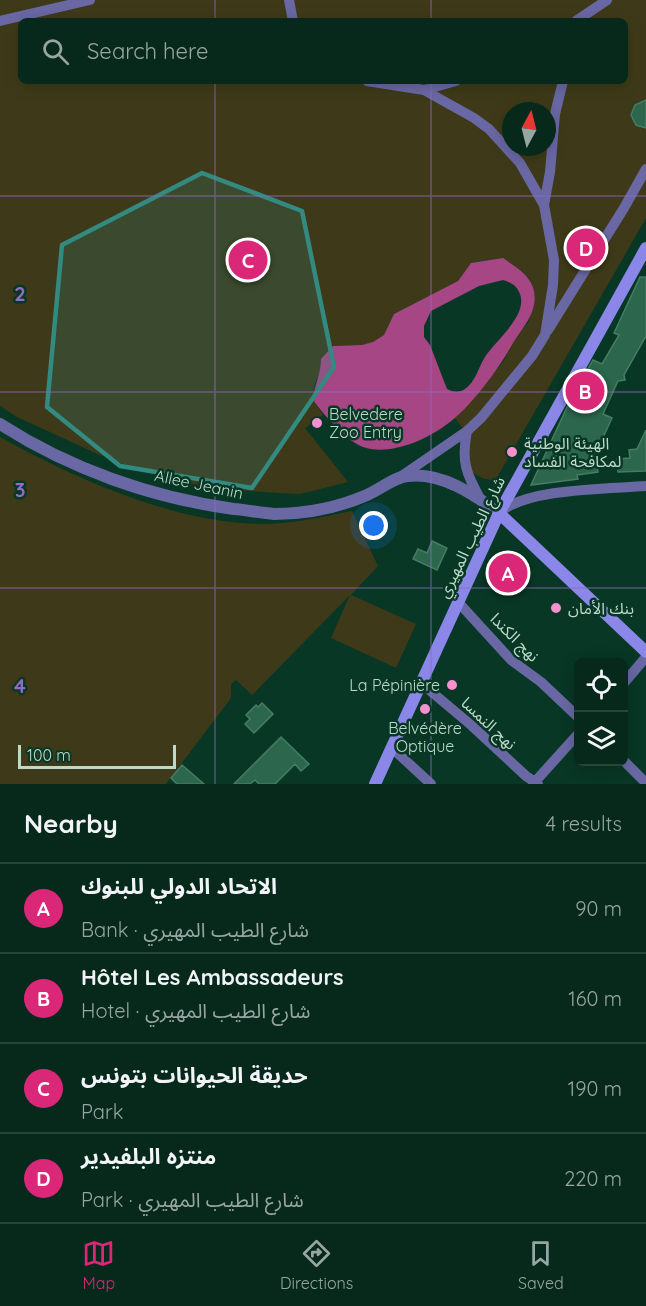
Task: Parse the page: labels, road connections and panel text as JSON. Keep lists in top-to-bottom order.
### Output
{
  "streets": {
    "main road": ["شارع الطيب المهيري"],
    "street": ["Allee Jeanin", "نهج الكندا", "نهج النمسا"]
  },
  "crossings": [
    ["شارع الطيب المهيري", "نهج الكندا"],
    ["شارع الطيب المهيري", "نهج النمسا"]
  ],
  "places": [
    "Belvedere Zoo Entry",
    "الهيئة الوطنية لمكافحة الفساد",
    "بنك الأمان",
    "La Pépinière",
    "Belvédère Optique"
  ],
  "scale_bar": "100 m",
  "north": "top",
  "page": {
    "search": "Search here",
    "pins": [
      "D",
      "C",
      "B",
      "A"
    ],
    "scale": "100 m",
    "heading": ["Nearby", "4 results"],
    "list": [
      {
        "mark": "A",
        "name": "الاتحاد الدولي للبنوك",
        "note": "Bank · شارع الطيب المهيري",
        "value": "90 m"
      },
      {
        "mark": "B",
        "name": "Hôtel Les Ambassadeurs",
        "note": "Hotel · شارع الطيب المهيري",
        "value": "160 m"
      },
      {
        "mark": "C",
        "name": "حديقة الحيوانات بتونس",
        "note": "Park",
        "value": "190 m"
      },
      {
        "mark": "D",
        "name": "منتزه البلفيدير",
        "note": "Park · شارع الطيب المهيري",
        "value": "220 m"
      }
    ],
    "nav": ["Map", "Directions", "Saved"]
  },
  "grid": {
    "rows": ["2", "3", "4"]
  }
}
